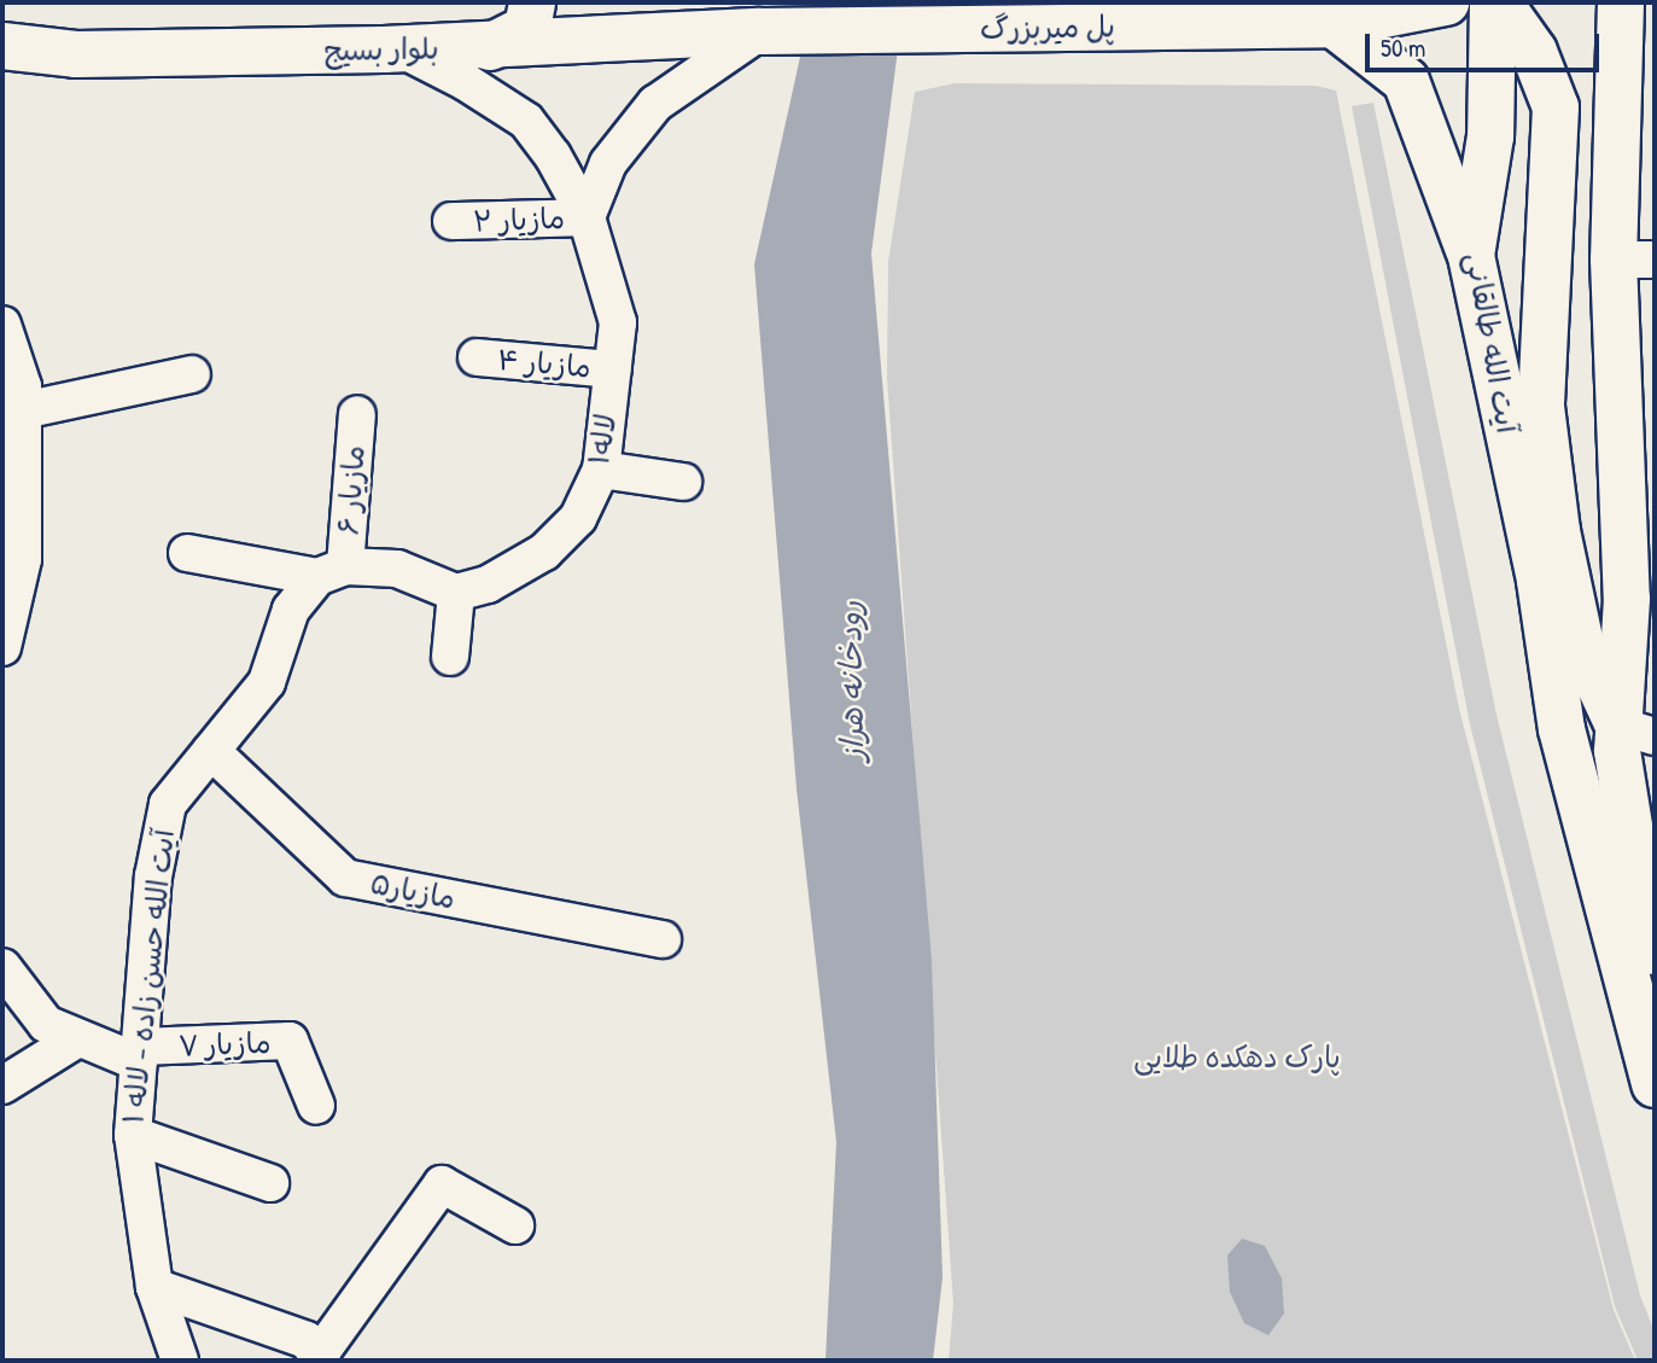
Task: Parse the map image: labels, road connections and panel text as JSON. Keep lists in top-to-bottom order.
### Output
{
  "streets": {
    "main road": ["پل میربزرگ", "بلوار بسیج", "آیت الله طالقانی"],
    "street": [
      "مازیار ۲",
      "مازیار ۴",
      "لاله۱",
      "مازیار ۶",
      "مازیار۵",
      "آیت الله حسن زاده - لاله ۱",
      "مازیار ۷"
    ]
  },
  "crossings": [
    ["پل میربزرگ", "بلوار بسیج"],
    ["بلوار بسیج", "لاله۱"],
    ["مازیار ۲", "لاله۱"],
    ["مازیار ۴", "لاله۱"],
    ["مازیار ۶", "آیت الله حسن زاده - لاله ۱"],
    ["مازیار۵", "آیت الله حسن زاده - لاله ۱"],
    ["آیت الله حسن زاده - لاله ۱", "مازیار ۷"]
  ],
  "water": ["رودخانه هراز"],
  "parks": ["پارک دهکده طلایی"],
  "scale_bar": "50 m"
}
